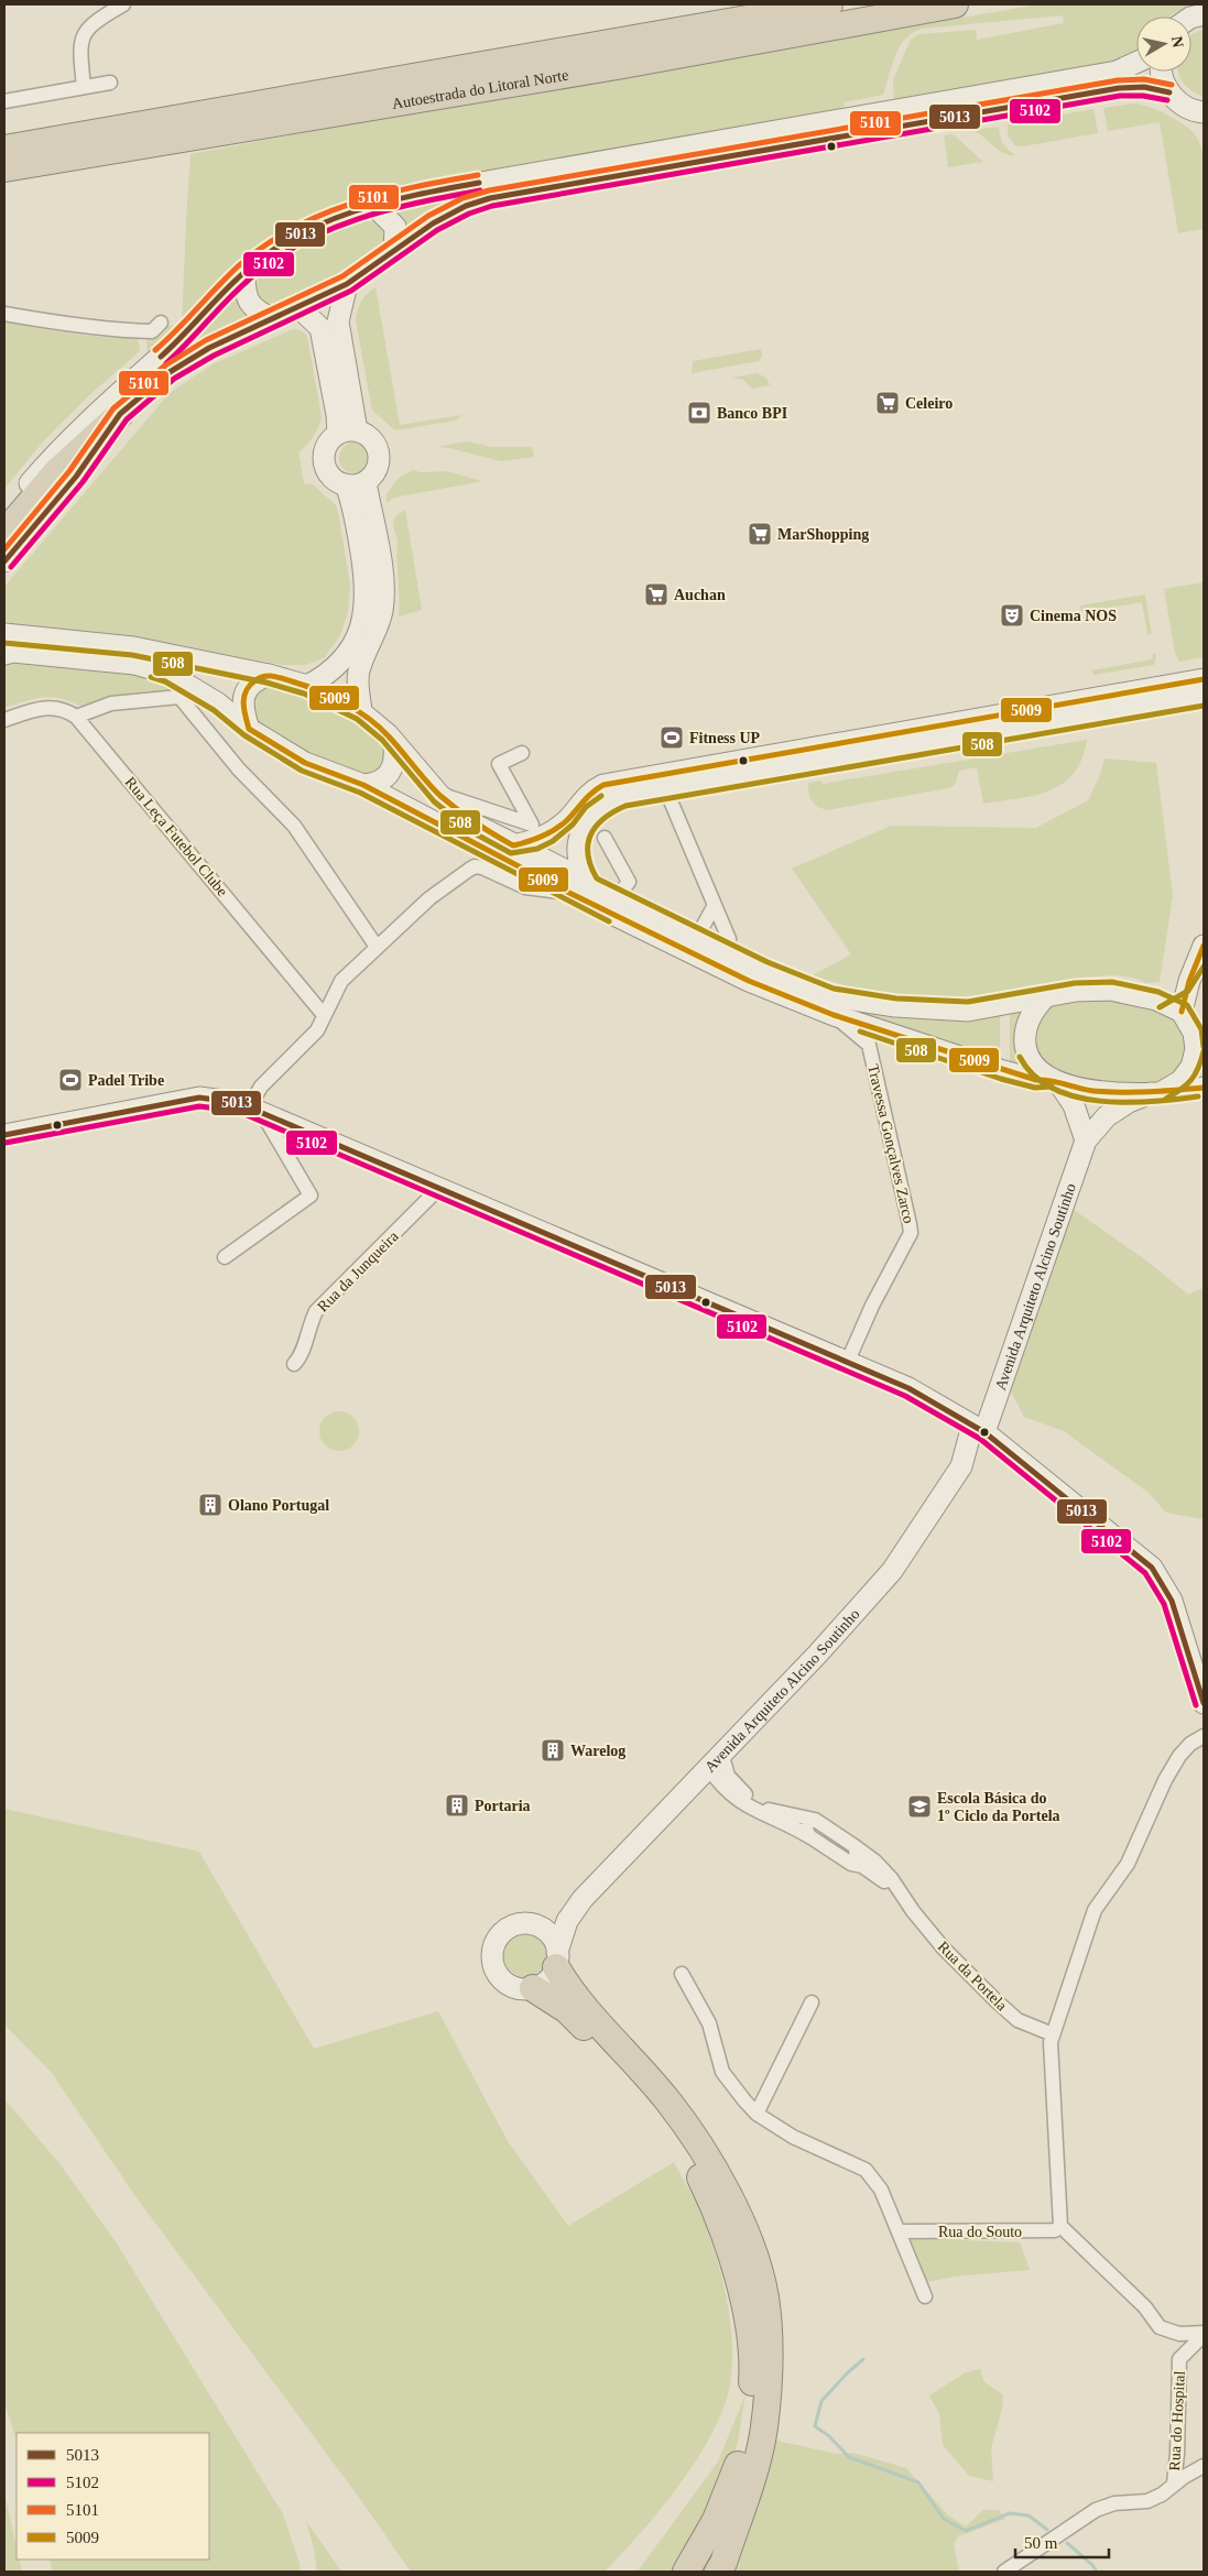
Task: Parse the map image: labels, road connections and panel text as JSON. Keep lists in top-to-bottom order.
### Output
{
  "streets": {
    "highway": ["Autoestrada do Litoral Norte"],
    "main road": ["Avenida Arquiteto Alcino Soutinho"],
    "street": [
      "Rua Leça Futebol Clube",
      "Travessa Gonçalves Zarco",
      "Rua da Junqueira",
      "Rua da Portela",
      "Rua do Souto",
      "Rua do Hospital"
    ]
  },
  "crossings": [
    ["Avenida Arquiteto Alcino Soutinho", "Rua da Portela"]
  ],
  "places": {
    "supermarket": ["Celeiro", "MarShopping", "Auchan"],
    "bank": ["Banco BPI"],
    "theatre": ["Cinema NOS"],
    "sports": ["Fitness UP", "Padel Tribe"],
    "building": ["Olano Portugal", "Warelog", "Portaria"],
    "school or university": ["Escola Básica do 1º Ciclo da Portela"]
  },
  "lines": [
    "transit line 5101",
    "transit line 5013",
    "transit line 5102",
    "transit line 508",
    "transit line 5009"
  ],
  "legend": [
    "5013",
    "5102",
    "5101",
    "5009"
  ],
  "scale_bar": "50 m",
  "north": "right"
}
